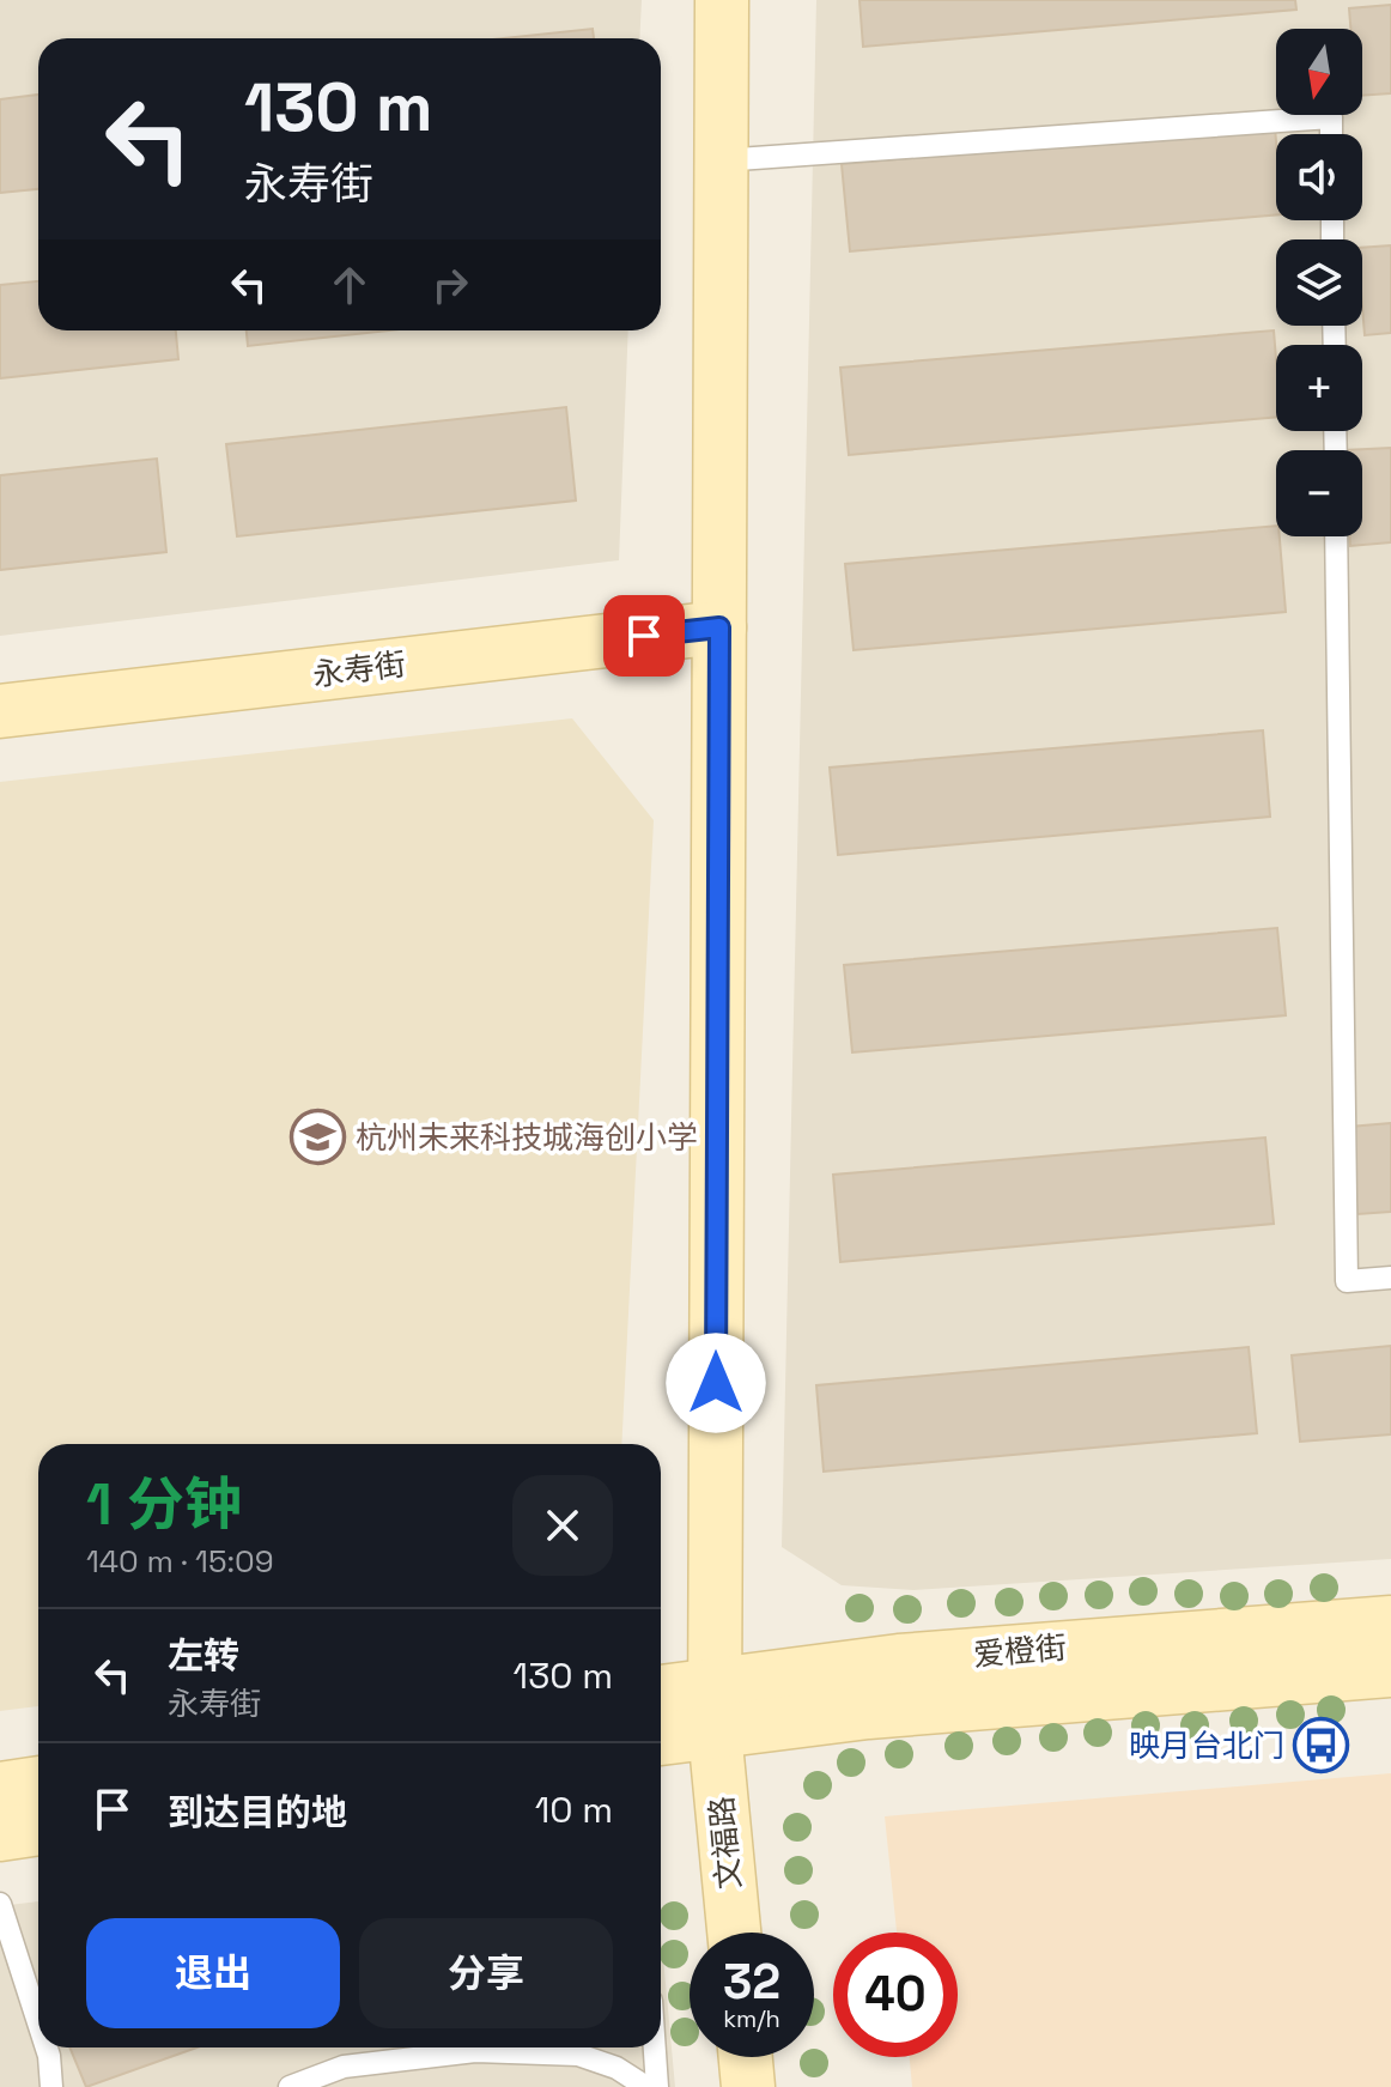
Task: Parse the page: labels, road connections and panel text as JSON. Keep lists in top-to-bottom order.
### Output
{
  "streets": {
    "street": ["永寿街", "爱橙街", "文福路"]
  },
  "crossings": [
    ["永寿街", "文福路"],
    ["爱橙街", "文福路"]
  ],
  "places": {
    "school or university": ["杭州未来科技城海创小学"],
    "bus stop": ["映月台北门"]
  },
  "north": "bottom",
  "page": {
    "map_buttons": ["+", "−"],
    "turn": ["130 m", "永寿街"],
    "heading": ["1 分钟", "140 m · 15:09"],
    "list": [
      {
        "name": "左转",
        "note": "永寿街",
        "value": "130 m"
      },
      {
        "name": "到达目的地",
        "value": "10 m"
      }
    ],
    "buttons": ["退出", "分享"],
    "speed": "32 km/h",
    "limit": "40"
  }
}
